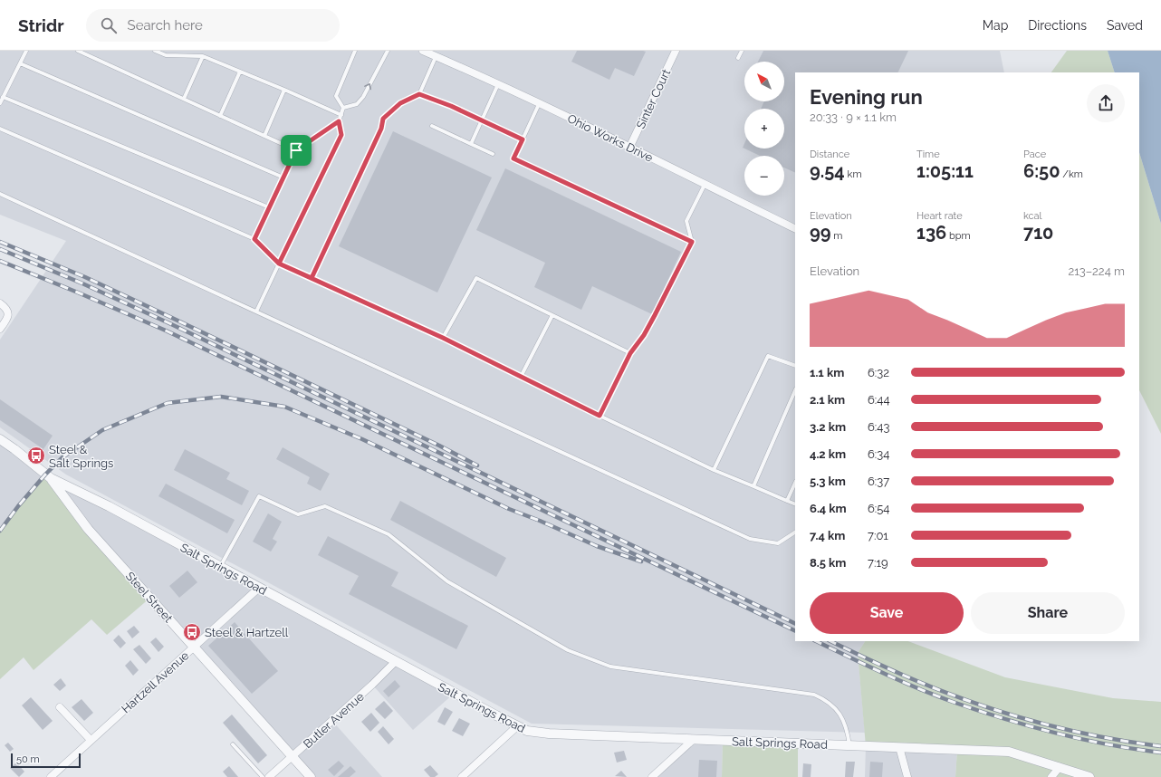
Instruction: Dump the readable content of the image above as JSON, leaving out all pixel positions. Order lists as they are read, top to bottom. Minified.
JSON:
{"streets":{"street":["Sinter Court","Ohio Works Drive","Salt Springs Road","Steel Street","Hartzell Avenue","Butler Avenue"]},"crossings":[["Sinter Court","Ohio Works Drive"],["Salt Springs Road","Steel Street"],["Salt Springs Road","Hartzell Avenue"],["Salt Springs Road","Butler Avenue"],["Steel Street","Hartzell Avenue"],["Steel Street","Butler Avenue"]],"places":{"bus stop":["Steel & Salt Springs","Steel & Hartzell"]},"scale_bar":"50 m","north":"top left","page":{"header":"Stridr","search":"Search here","nav":["Map","Directions","Saved"],"map_buttons":["+","−"],"heading":["Evening run","20:33 · 9 × 1.1 km"],"stats":[["Distance","9.54 km"],["Time","1:05:11"],["Pace","6:50 /km"],["Elevation","99 m"],["Heart rate","136 bpm"],["kcal","710"]],"chart":["Elevation","213–224 m"],"list":[{"name":"1.1 km","note":"6:32"},{"name":"2.1 km","note":"6:44"},{"name":"3.2 km","note":"6:43"},{"name":"4.2 km","note":"6:34"},{"name":"5.3 km","note":"6:37"},{"name":"6.4 km","note":"6:54"},{"name":"7.4 km","note":"7:01"},{"name":"8.5 km","note":"7:19"}],"buttons":["Save","Share"],"scale":"50 m"}}
